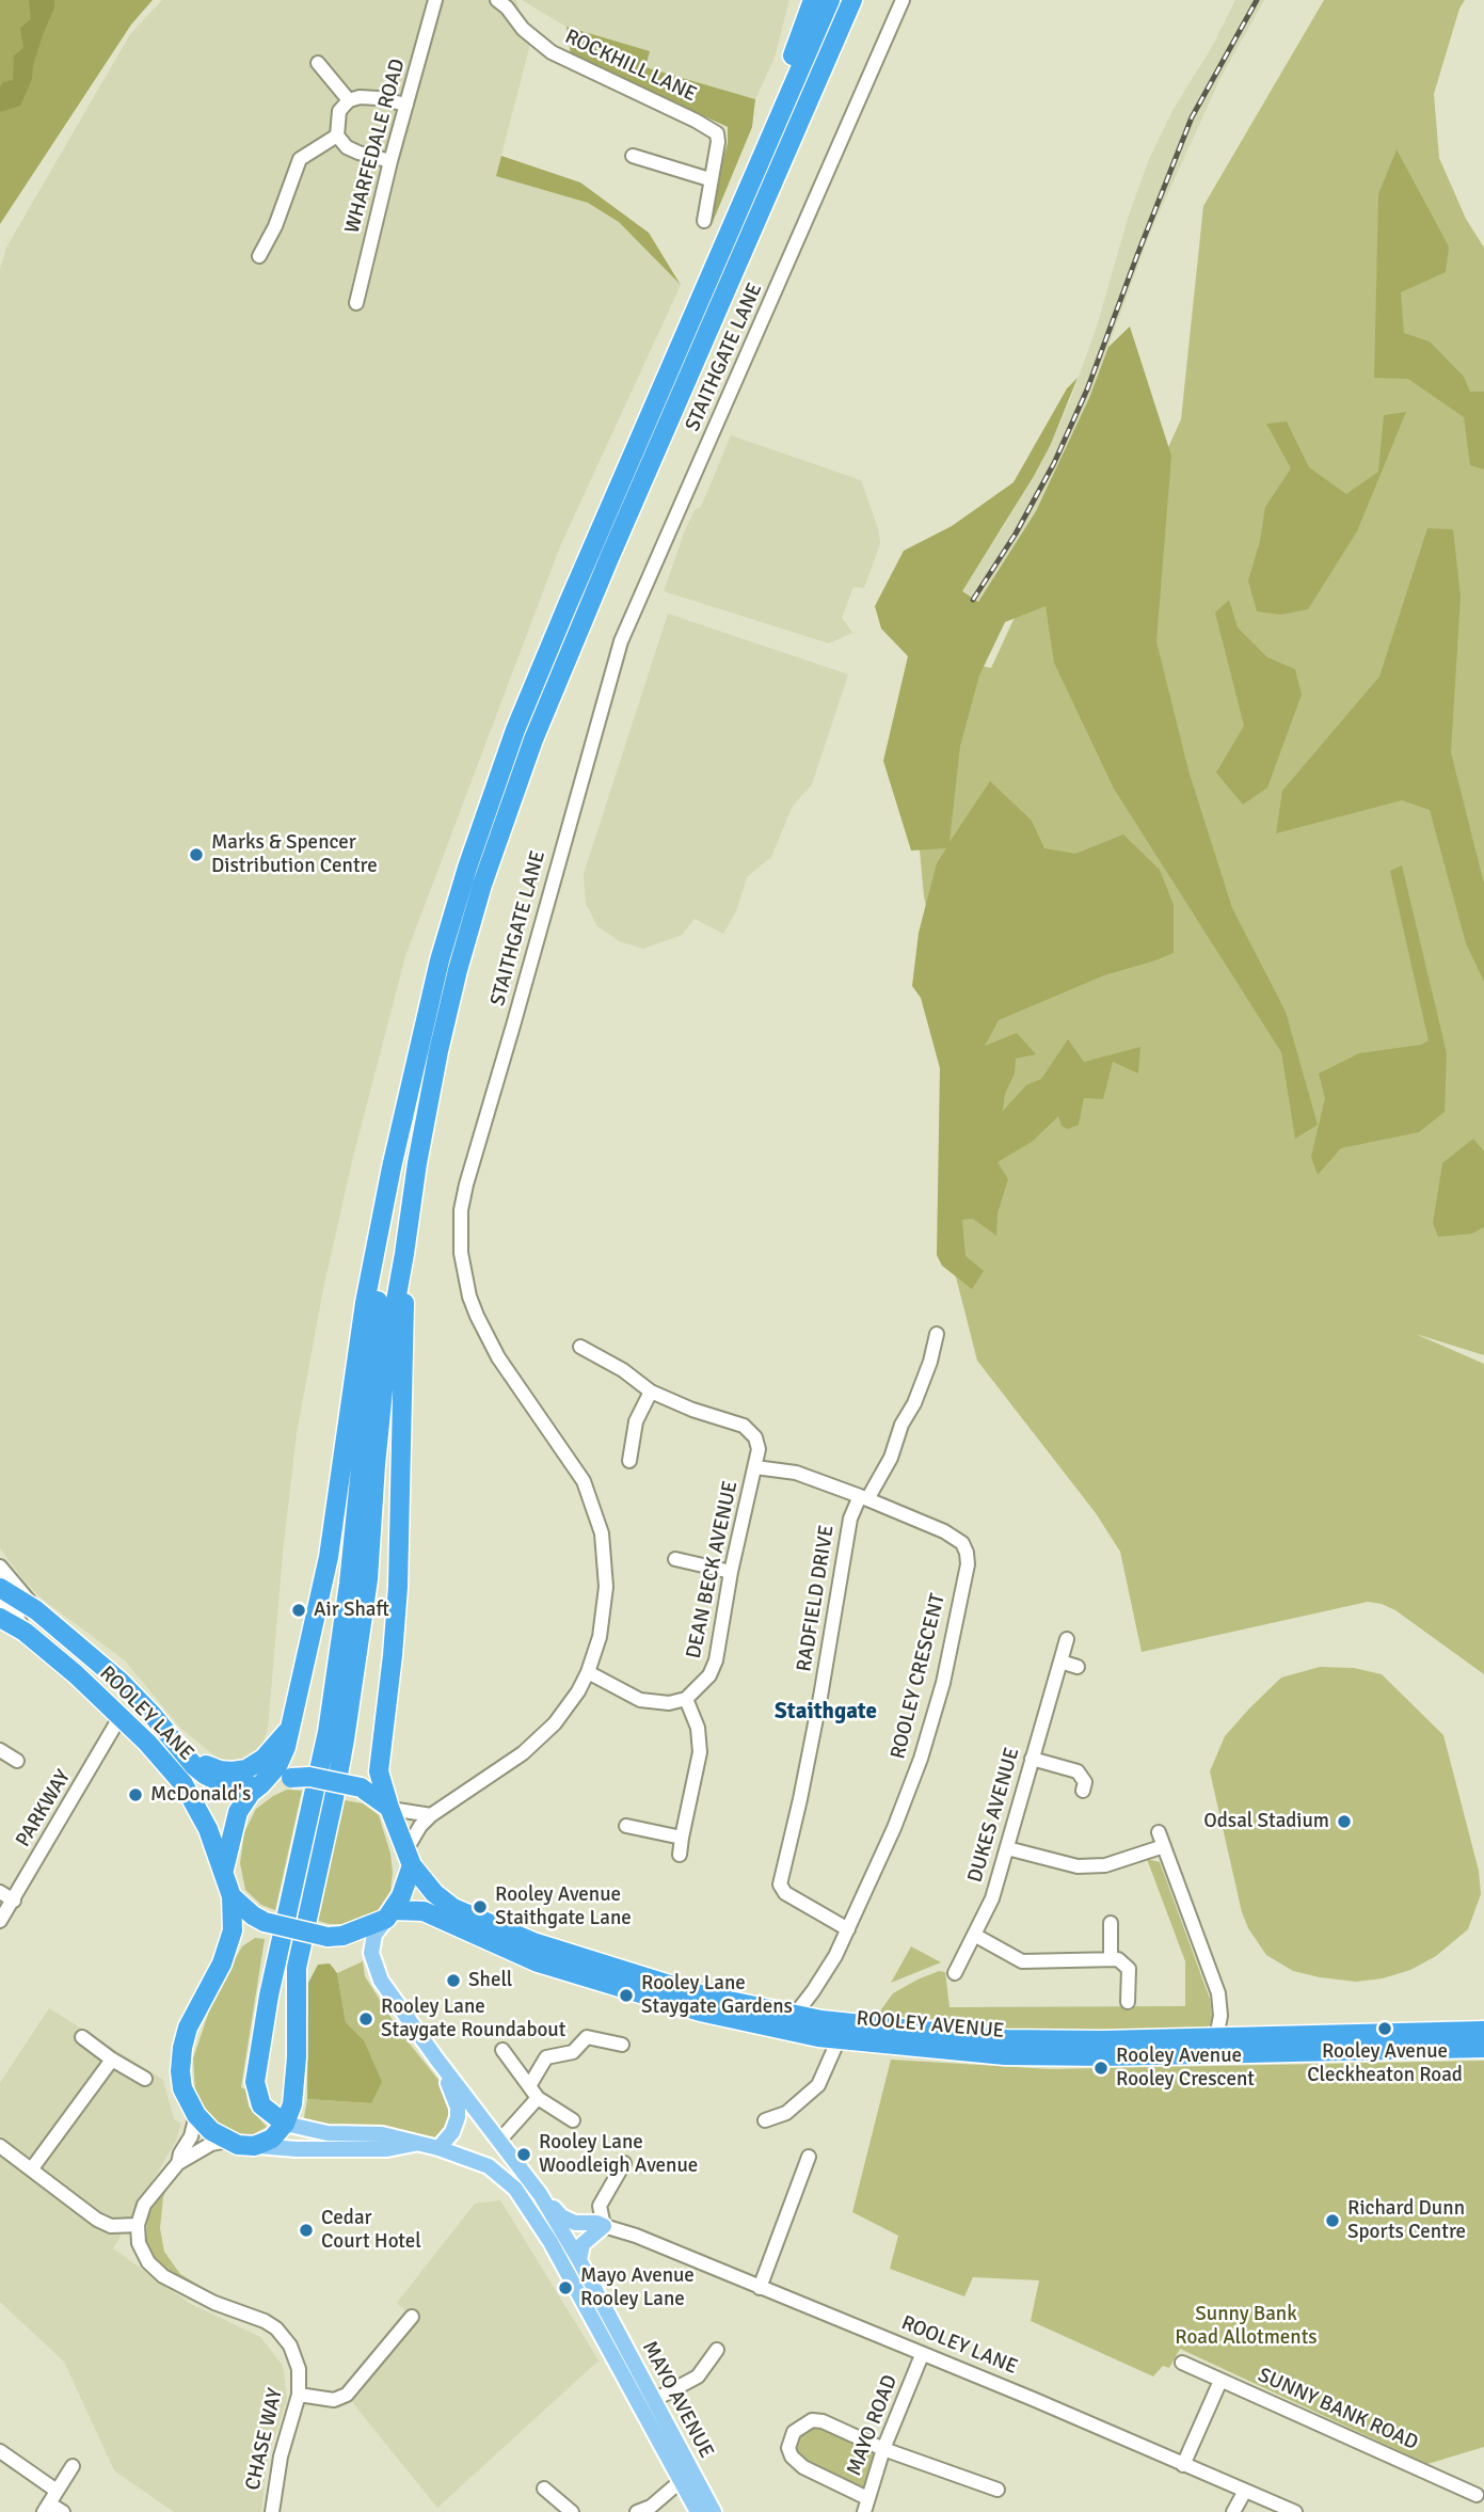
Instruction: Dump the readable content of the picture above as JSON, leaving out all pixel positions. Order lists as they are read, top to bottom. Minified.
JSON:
{"streets":{"highway":["ROOLEY LANE","ROOLEY AVENUE"],"main road":["MAYO AVENUE"],"street":["ROCKHILL LANE","WHARFEDALE ROAD","STAITHGATE LANE","DEAN BECK AVENUE","RADFIELD DRIVE","ROOLEY CRESCENT","PARKWAY","DUKES AVENUE","SUNNY BANK ROAD","MAYO ROAD","CHASE WAY"]},"crossings":[["STAITHGATE LANE","ROOLEY LANE"],["STAITHGATE LANE","ROOLEY AVENUE"],["DEAN BECK AVENUE","ROOLEY CRESCENT"],["RADFIELD DRIVE","ROOLEY CRESCENT"],["ROOLEY CRESCENT","ROOLEY AVENUE"],["ROOLEY LANE","PARKWAY"],["ROOLEY LANE","ROOLEY AVENUE"],["ROOLEY LANE","MAYO ROAD"]],"districts":["Staithgate"],"parks":["Sunny Bank Road Allotments"],"places":["Marks & Spencer Distribution Centre","Air Shaft","McDonald's","Odsal Stadium","Rooley Avenue Staithgate Lane","Shell","Rooley Lane Staygate Gardens","Rooley Lane Staygate Roundabout","Rooley Avenue Cleckheaton Road","Rooley Avenue Rooley Crescent","Rooley Lane Woodleigh Avenue","Richard Dunn Sports Centre","Cedar Court Hotel","Mayo Avenue Rooley Lane"]}
